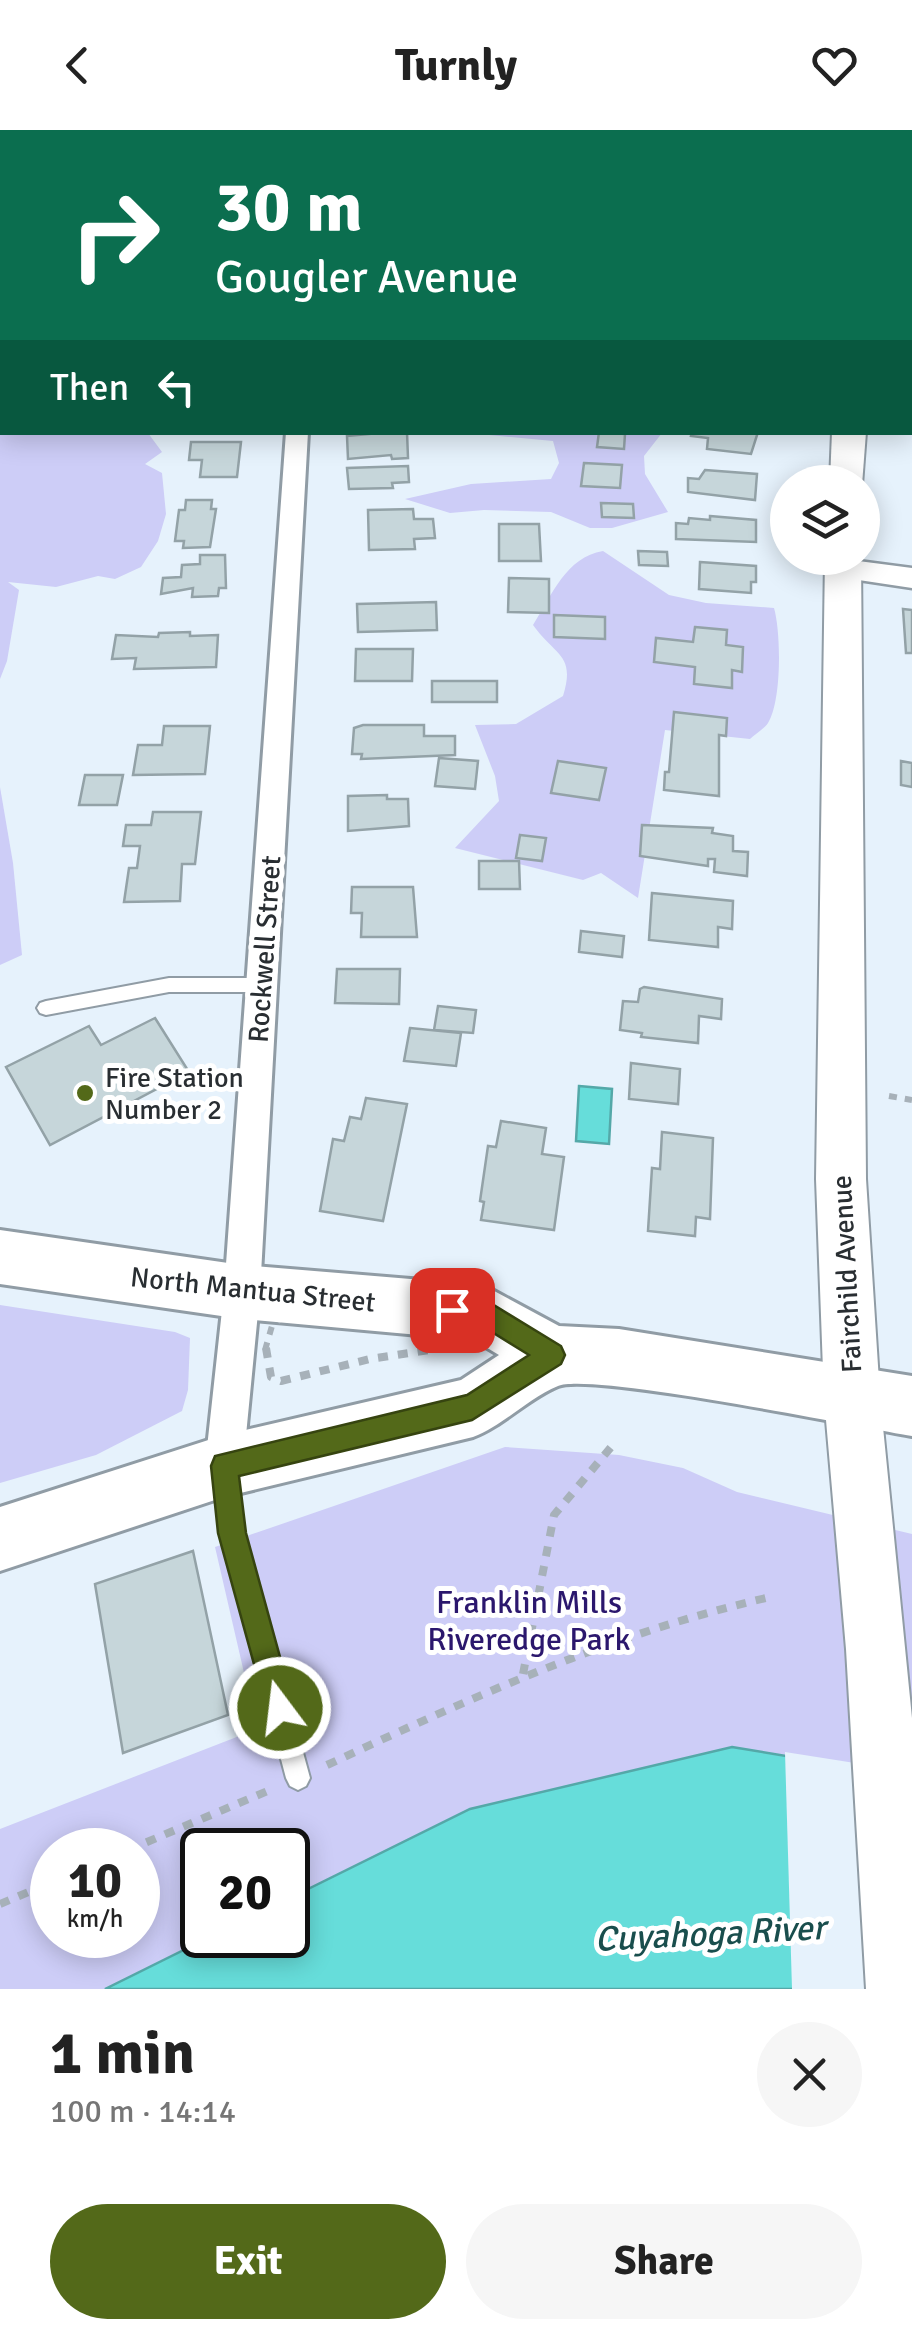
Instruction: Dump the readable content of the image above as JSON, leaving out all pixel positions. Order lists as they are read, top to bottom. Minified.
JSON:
{"streets":{"main road":["Fairchild Avenue","North Mantua Street"],"street":["Rockwell Street"]},"crossings":[["Rockwell Street","North Mantua Street"],["Fairchild Avenue","North Mantua Street"]],"water":["Cuyahoga River"],"parks":["Franklin Mills Riveredge Park"],"places":["Fire Station Number 2"],"page":{"header":"Turnly","turn":["30 m","Gougler Avenue"],"then":"Then","speed":"10 km/h","limit":"20","heading":["1 min","100 m · 14:14"],"buttons":["Exit","Share"]}}
